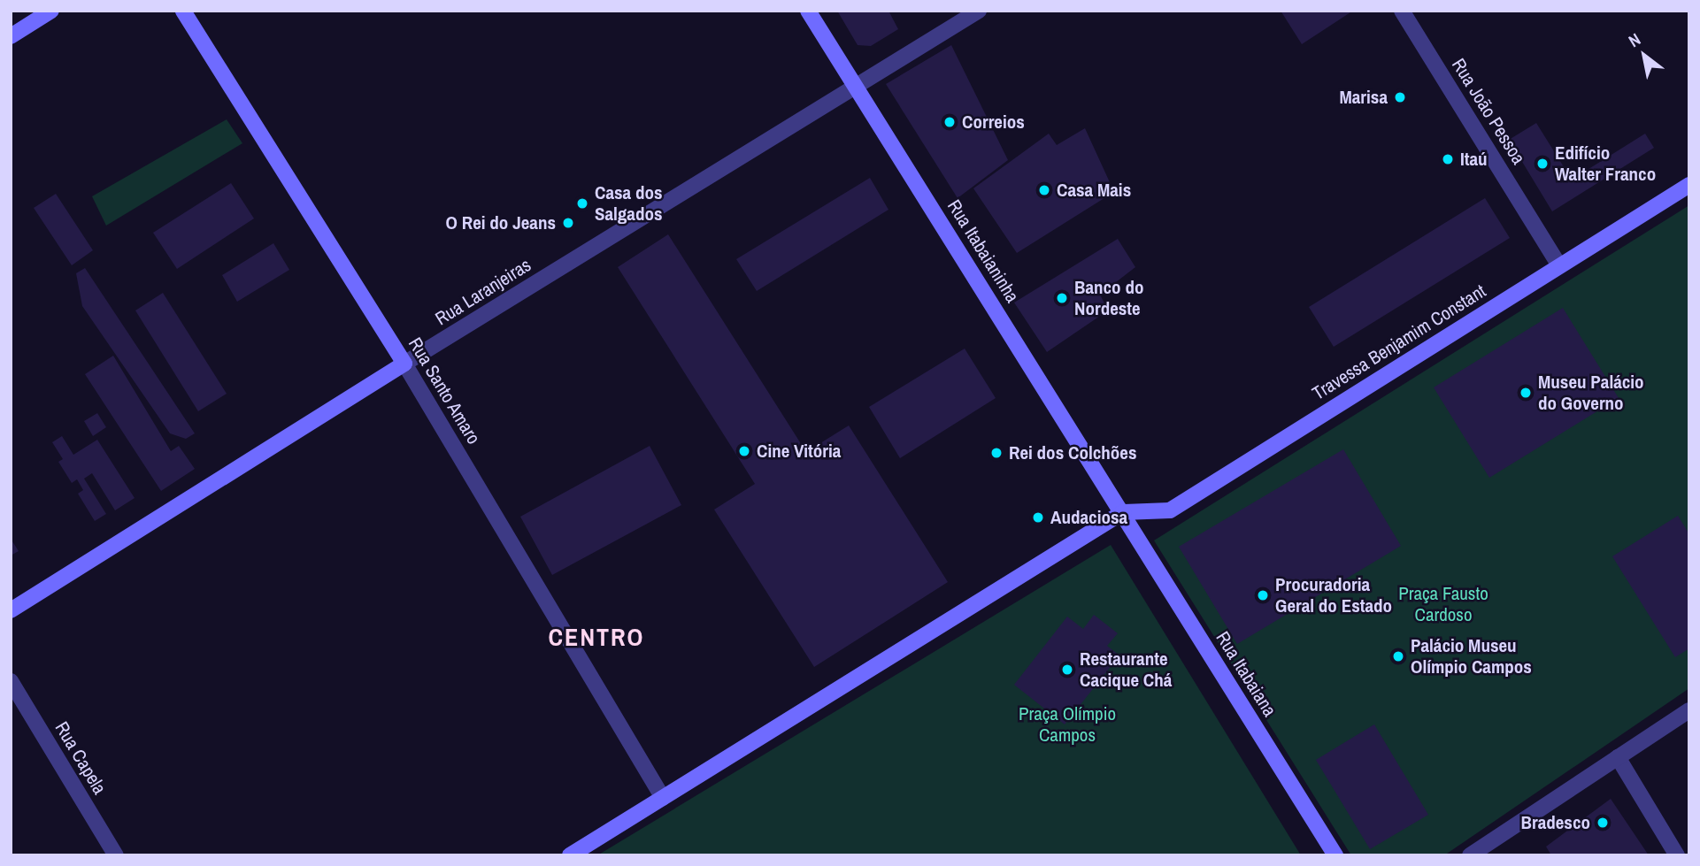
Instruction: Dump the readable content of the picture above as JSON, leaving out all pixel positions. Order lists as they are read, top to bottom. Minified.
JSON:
{"streets":{"street":["Rua João Pessoa","Rua Itabaianinha","Rua Laranjeiras","Travessa Benjamim Constant","Rua Santo Amaro","Rua Itabaiana","Rua Capela"]},"crossings":[["Rua João Pessoa","Travessa Benjamim Constant"],["Rua Itabaianinha","Rua Laranjeiras"],["Rua Itabaianinha","Travessa Benjamim Constant"],["Rua Itabaianinha","Rua Itabaiana"],["Rua Laranjeiras","Rua Santo Amaro"],["Travessa Benjamim Constant","Rua Itabaiana"]],"districts":["CENTRO"],"parks":["Praça Fausto Cardoso","Praça Olímpio Campos"],"places":["Marisa","Correios","Itaú","Edifício Walter Franco","Casa Mais","Casa dos Salgados","O Rei do Jeans","Banco do Nordeste","Museu Palácio do Governo","Cine Vitória","Rei dos Colchões","Audaciosa","Procuradoria Geral do Estado","Palácio Museu Olímpio Campos","Restaurante Cacique Chá","Bradesco"],"north":"top left"}
